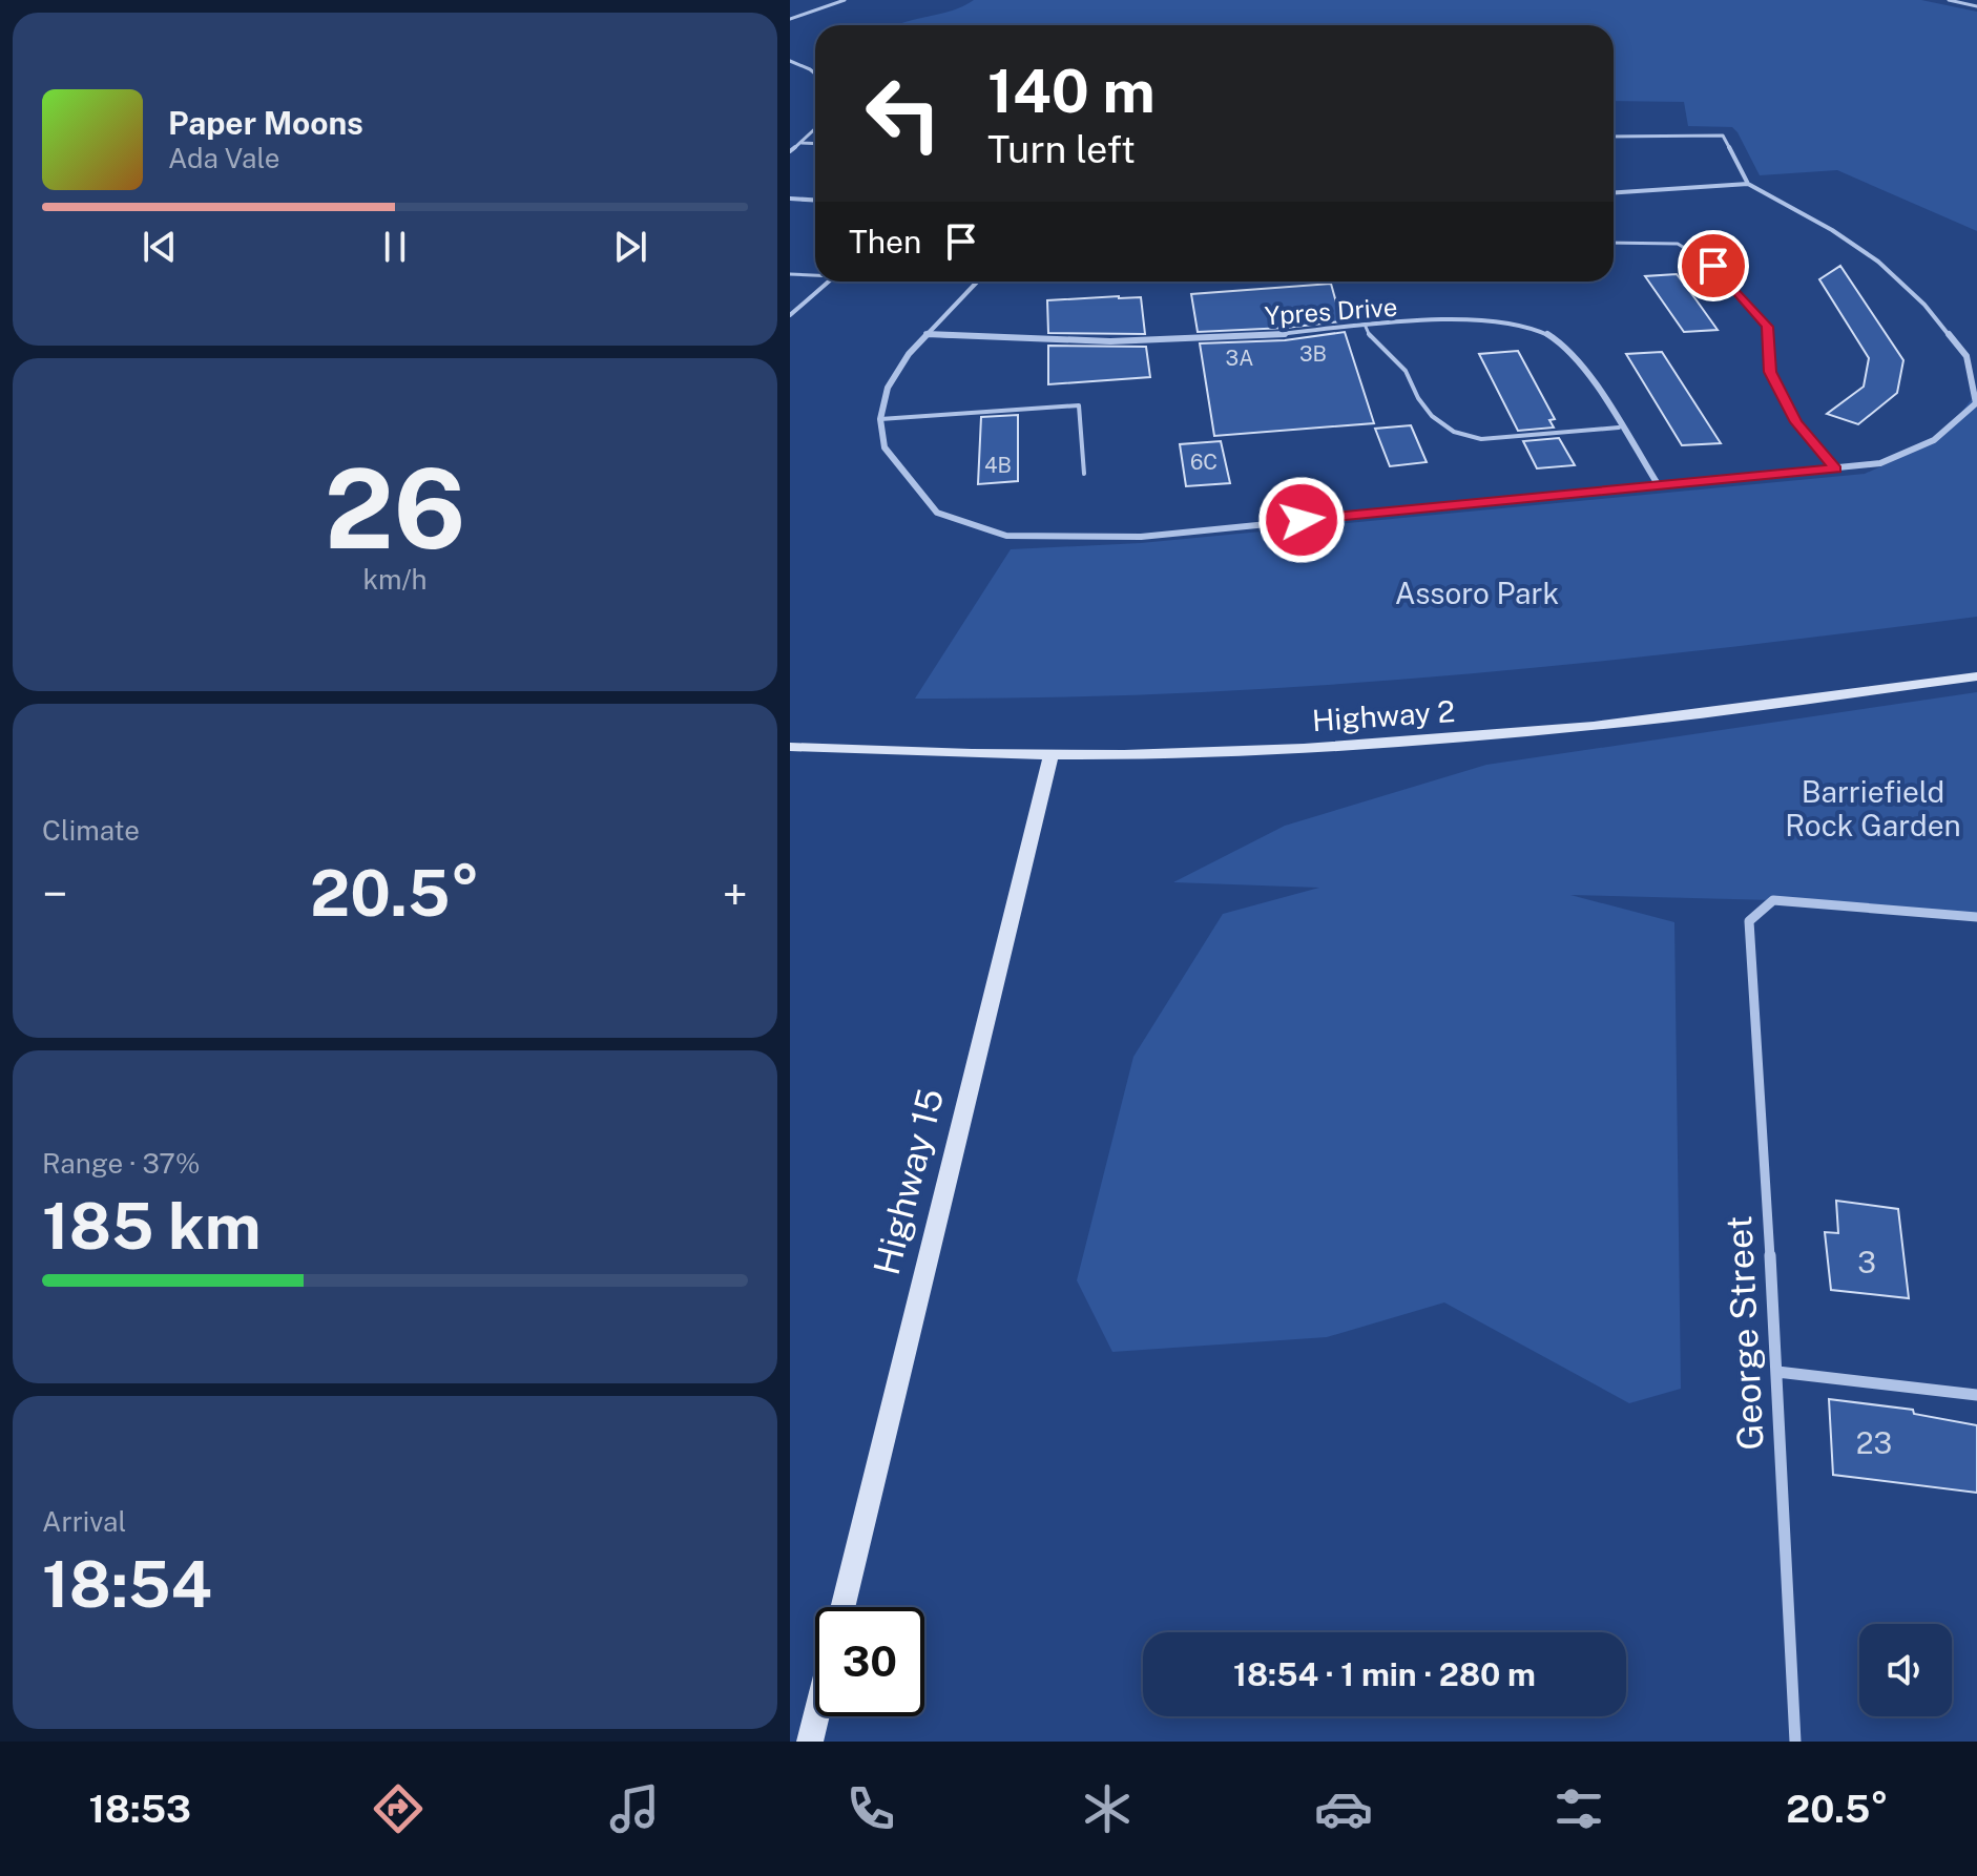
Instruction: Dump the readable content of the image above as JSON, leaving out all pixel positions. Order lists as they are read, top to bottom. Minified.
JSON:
{"streets":{"main road":["Highway 2","Highway 15"],"street":["Ypres Drive","George Street"]},"crossings":[["Highway 2","Highway 15"]],"parks":["Assoro Park","Barriefield Rock Garden"],"house_numbers":["3B","3A","6C","4B","3","23"],"page":{"turn":["140 m","Turn left"],"song":["Paper Moons","Ada Vale"],"then":"Then","tile":[["26","km/h"],"Climate",["Range · 37%","185 km"],["Arrival","18:54"]],"heat":["−","20.5°","+"],"limit":"30","trip":"18:54 · 1 min · 280 m","tabs":["18:53","20.5°"]}}
